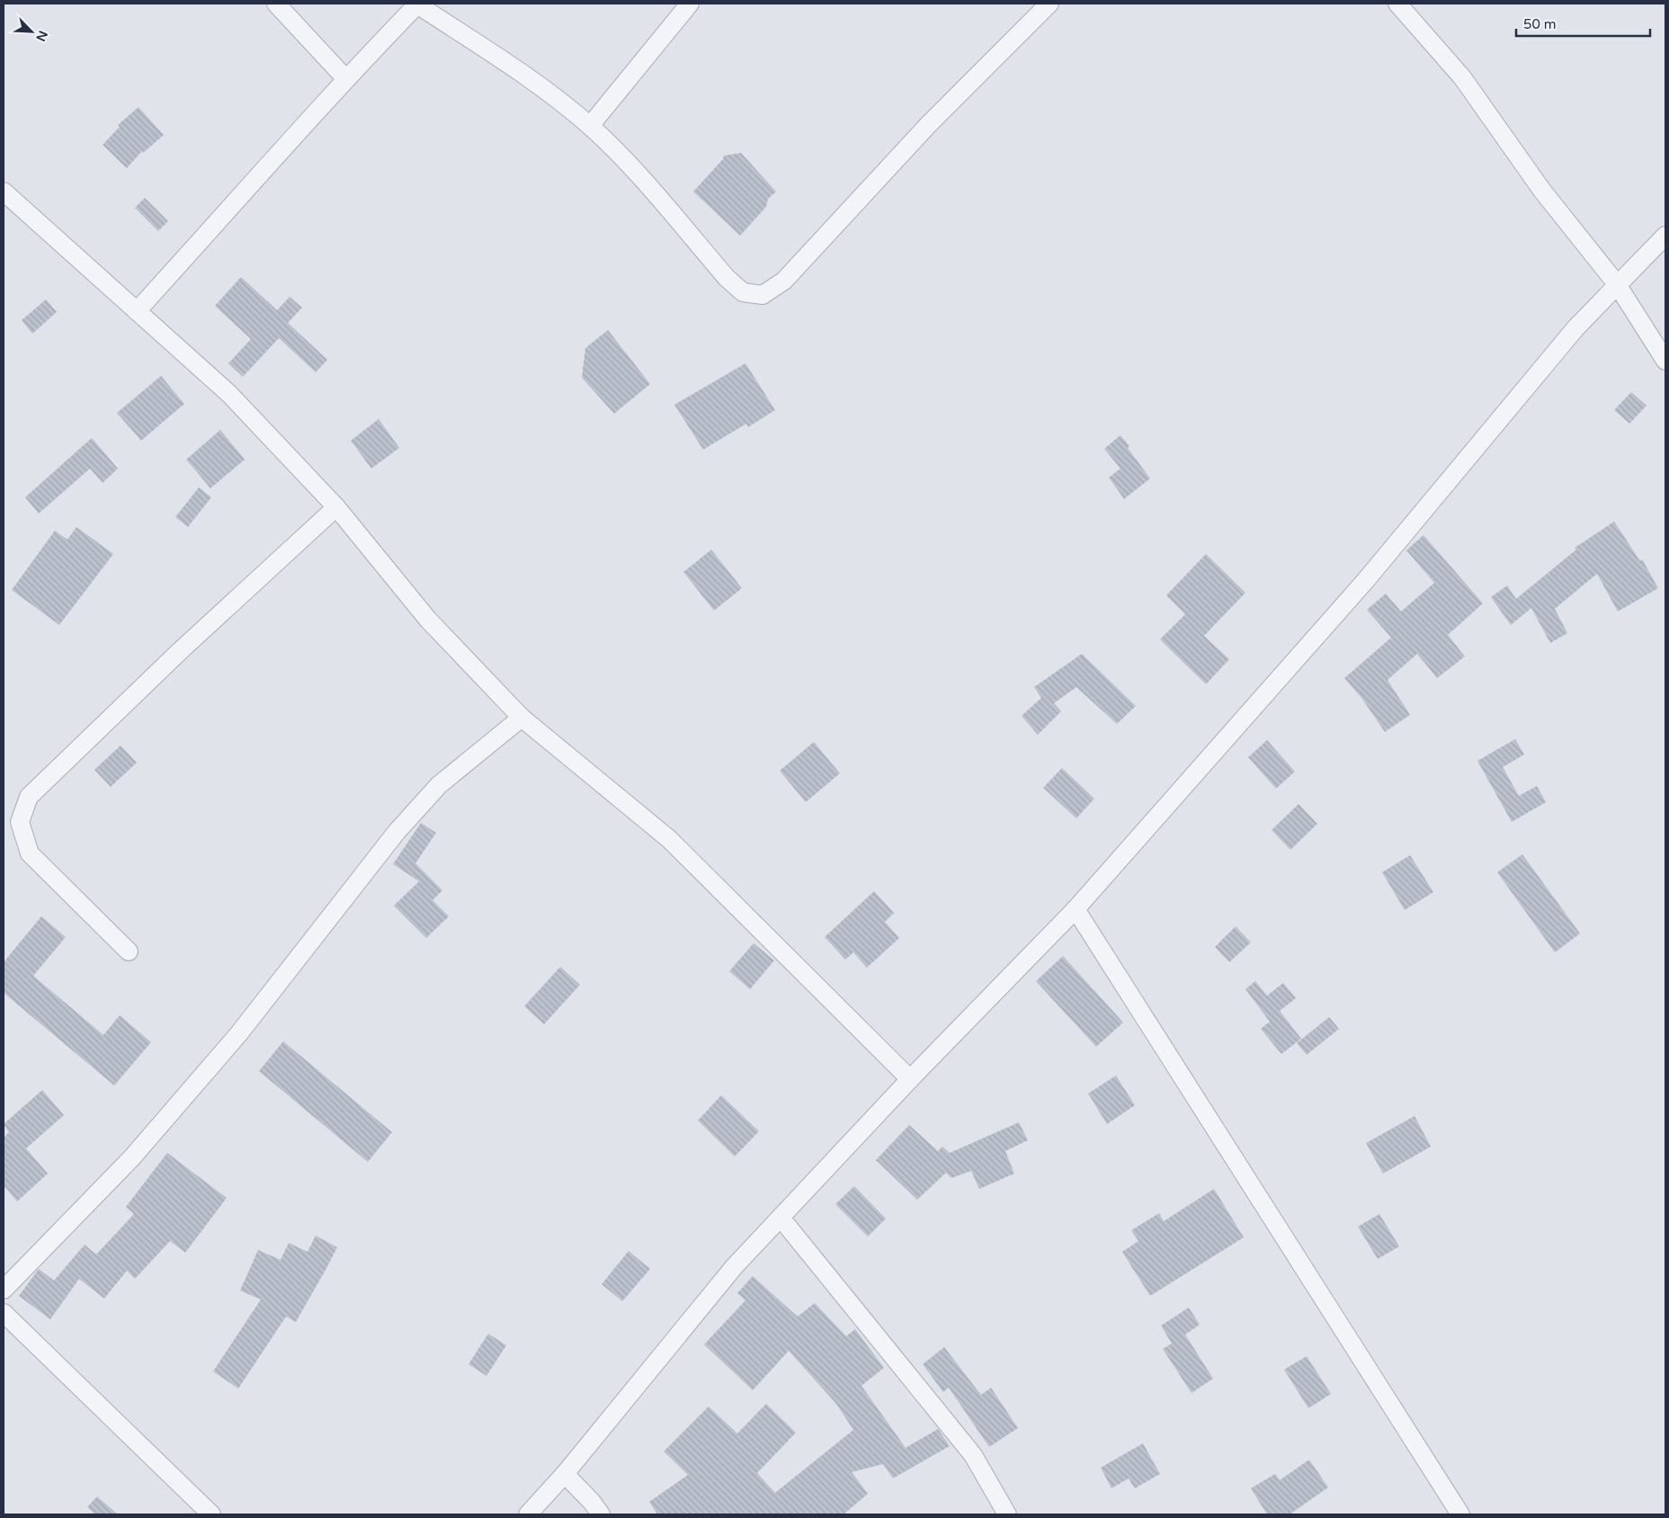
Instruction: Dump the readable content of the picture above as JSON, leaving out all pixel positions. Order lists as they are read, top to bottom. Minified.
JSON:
{"scale_bar":"50 m","north":"bottom right"}
